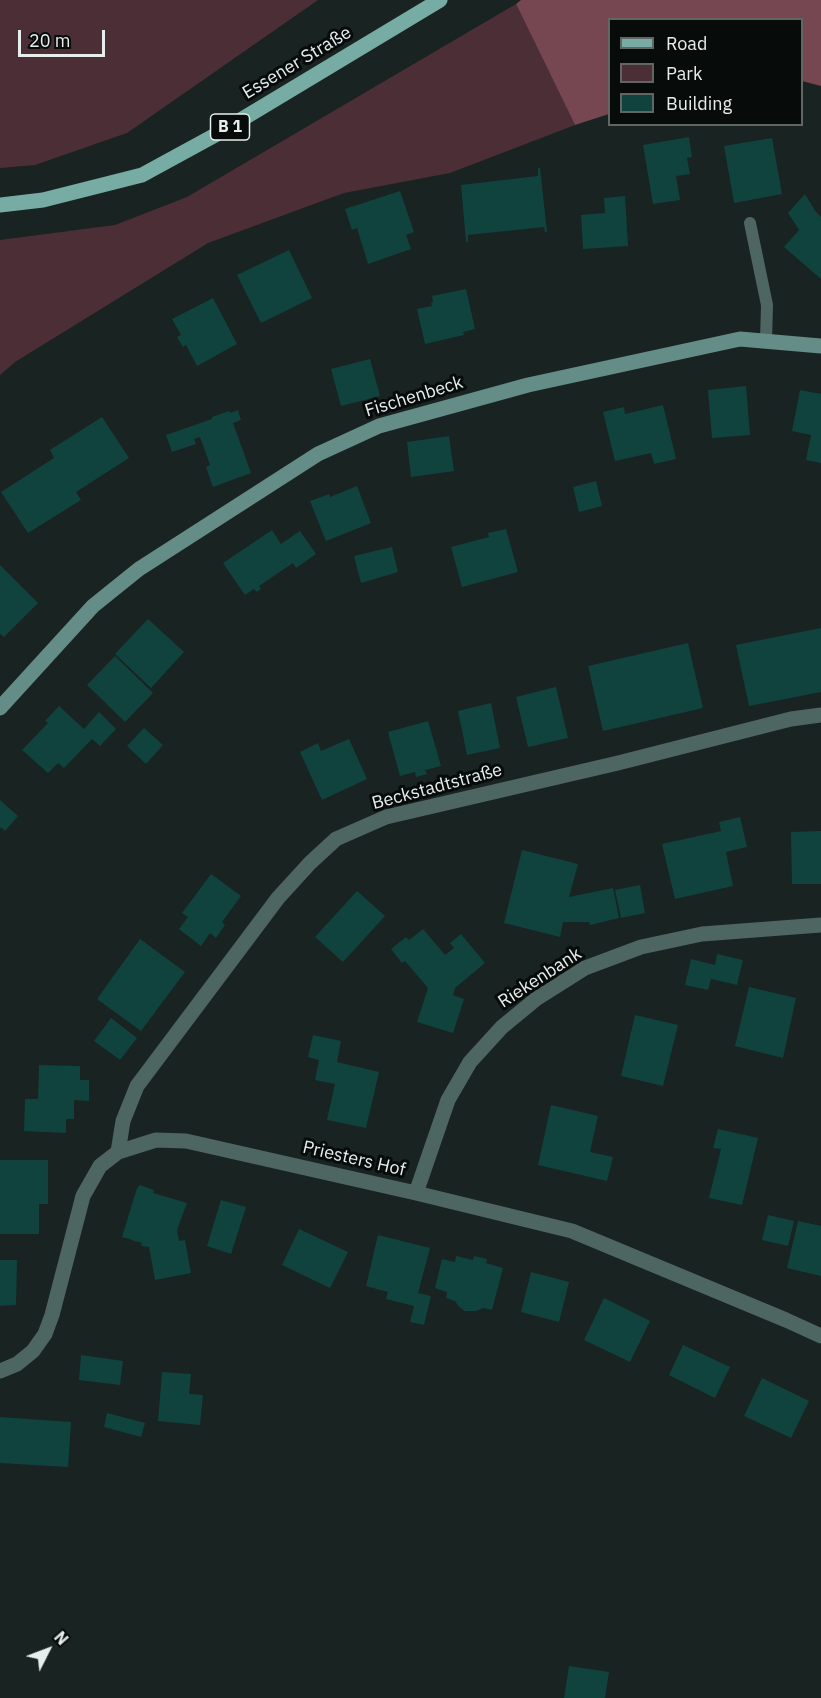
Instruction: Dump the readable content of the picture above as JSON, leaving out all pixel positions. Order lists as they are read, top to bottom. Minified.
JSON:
{"streets":{"main road":["Essener Straße","B 1"],"street":["Fischenbeck","Beckstadtstraße","Riekenbank","Priesters Hof"]},"crossings":[["Beckstadtstraße","Priesters Hof"],["Riekenbank","Priesters Hof"]],"legend":["Road","Park","Building"],"scale_bar":"20 m","north":"top right"}
